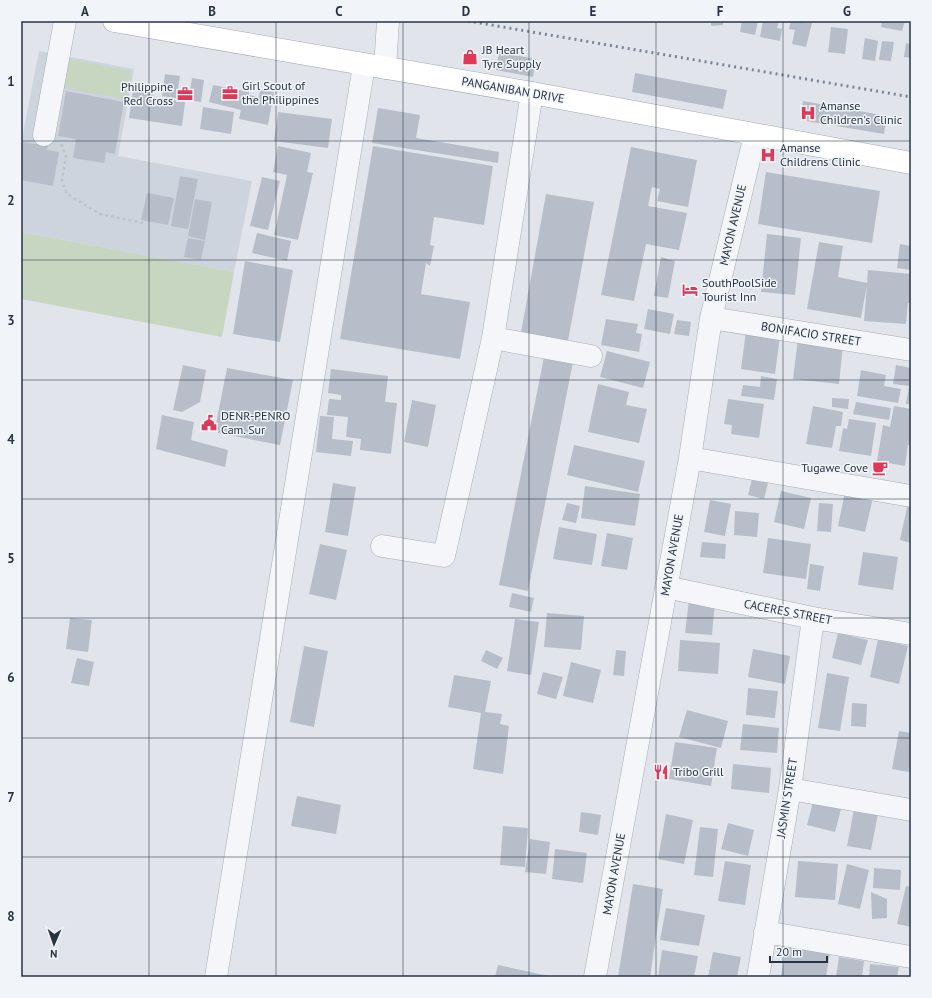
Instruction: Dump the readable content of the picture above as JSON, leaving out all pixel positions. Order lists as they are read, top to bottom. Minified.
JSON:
{"streets":{"main road":["PANGANIBAN DRIVE"],"street":["MAYON AVENUE","BONIFACIO STREET","CACERES STREET","JASMIN STREET"]},"crossings":[["PANGANIBAN DRIVE","MAYON AVENUE"],["MAYON AVENUE","BONIFACIO STREET"],["MAYON AVENUE","CACERES STREET"],["CACERES STREET","JASMIN STREET"]],"places":{"shop":["JB Heart Tyre Supply"],"office":["Girl Scout of the Philippines","Philippine Red Cross"],"hospital":["Amanse Children's Clinic","Amanse Childrens Clinic"],"hotel":["SouthPoolSide Tourist Inn"],"public building":["DENR-PENRO Cam. Sur"],"cafe":["Tugawe Cove"],"restaurant":["Tribo Grill"]},"scale_bar":"20 m","north":"bottom","grid":{"columns":["A","B","C","D","E","F","G"],"rows":["1","2","3","4","5","6","7","8"]}}
